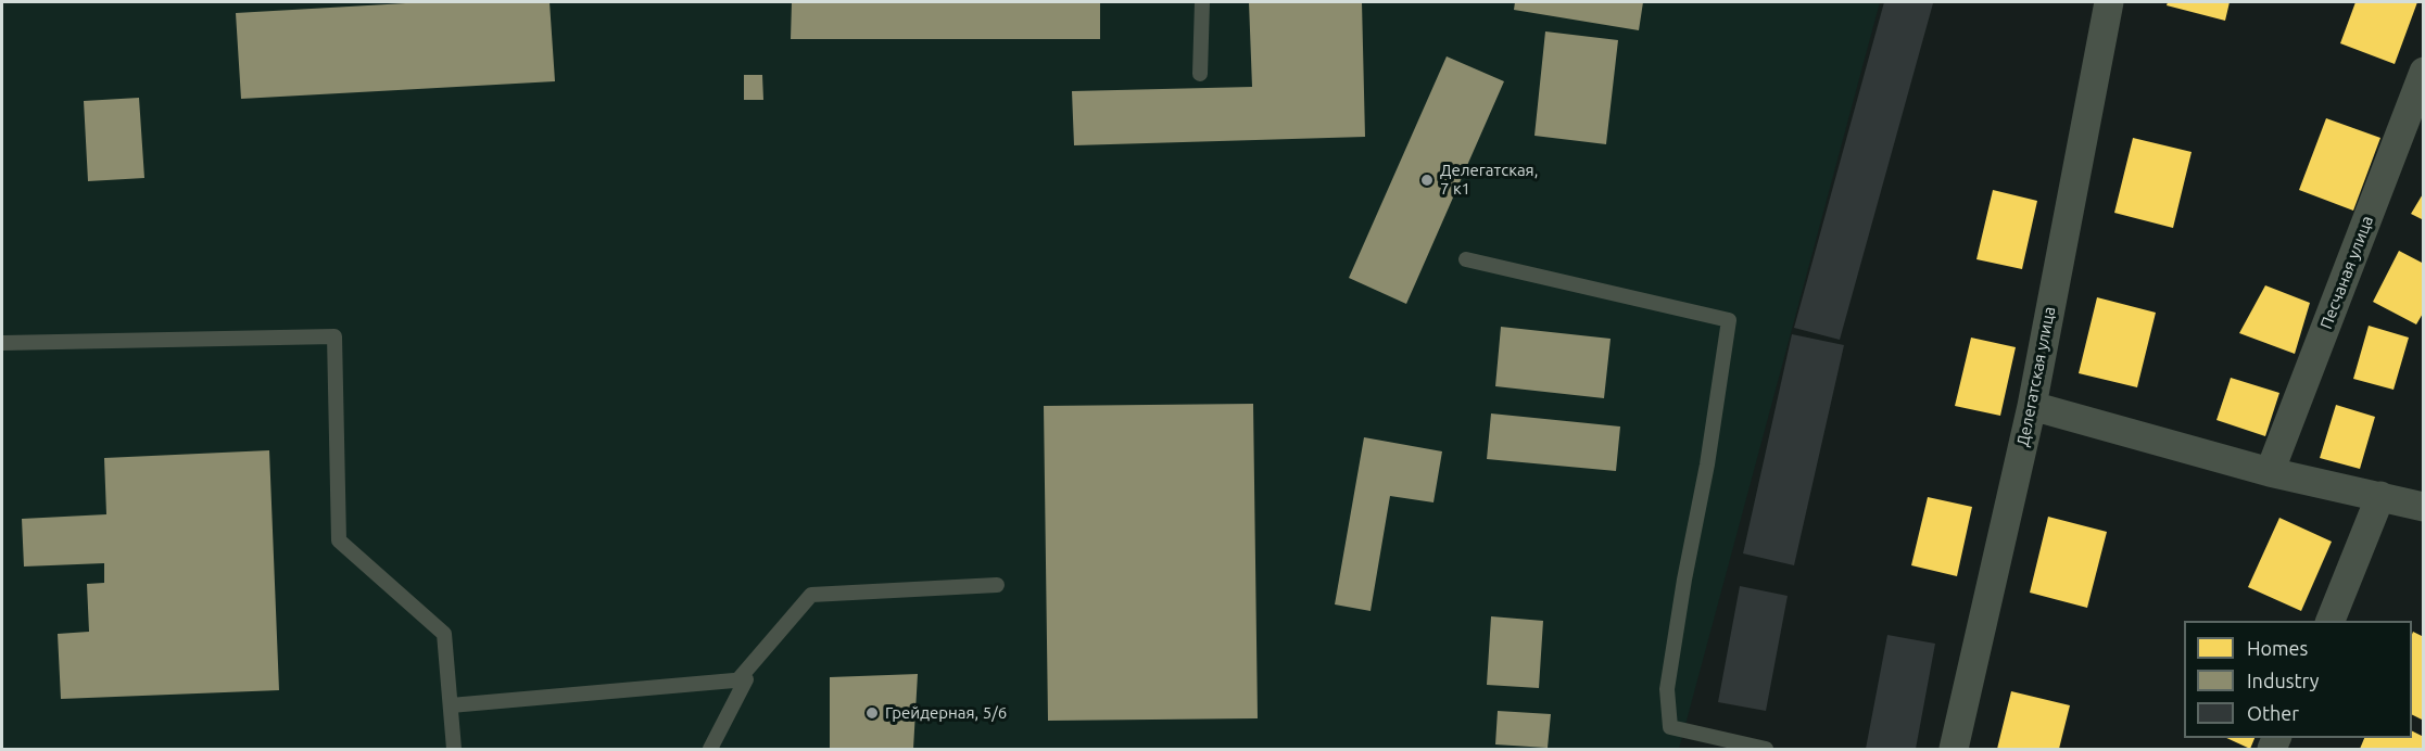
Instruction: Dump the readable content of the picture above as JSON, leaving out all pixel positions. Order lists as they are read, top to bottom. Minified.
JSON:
{"streets":{"street":["Песчаная улица","Делегатская улица"]},"places":["Делегатская, 7 к1","Грейдерная, 5/6"],"legend":["Homes","Industry","Other"]}
